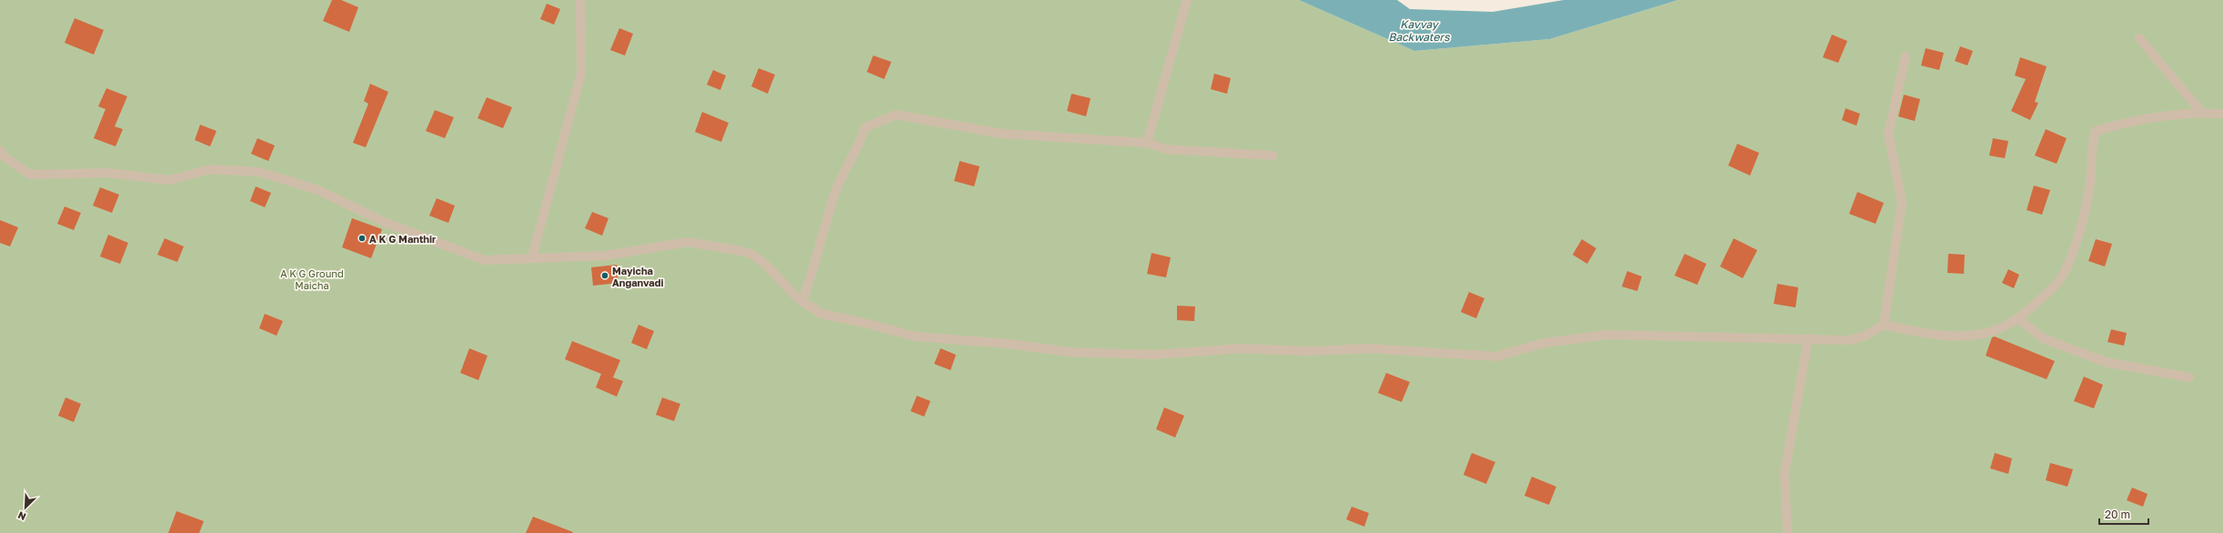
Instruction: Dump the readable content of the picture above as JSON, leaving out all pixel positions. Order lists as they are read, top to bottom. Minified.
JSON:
{"water":["Kavvay Backwaters"],"parks":["A K G Ground Maicha"],"places":["A K G Manthir","Mayicha Anganvadi"],"scale_bar":"20 m","north":"bottom left"}
